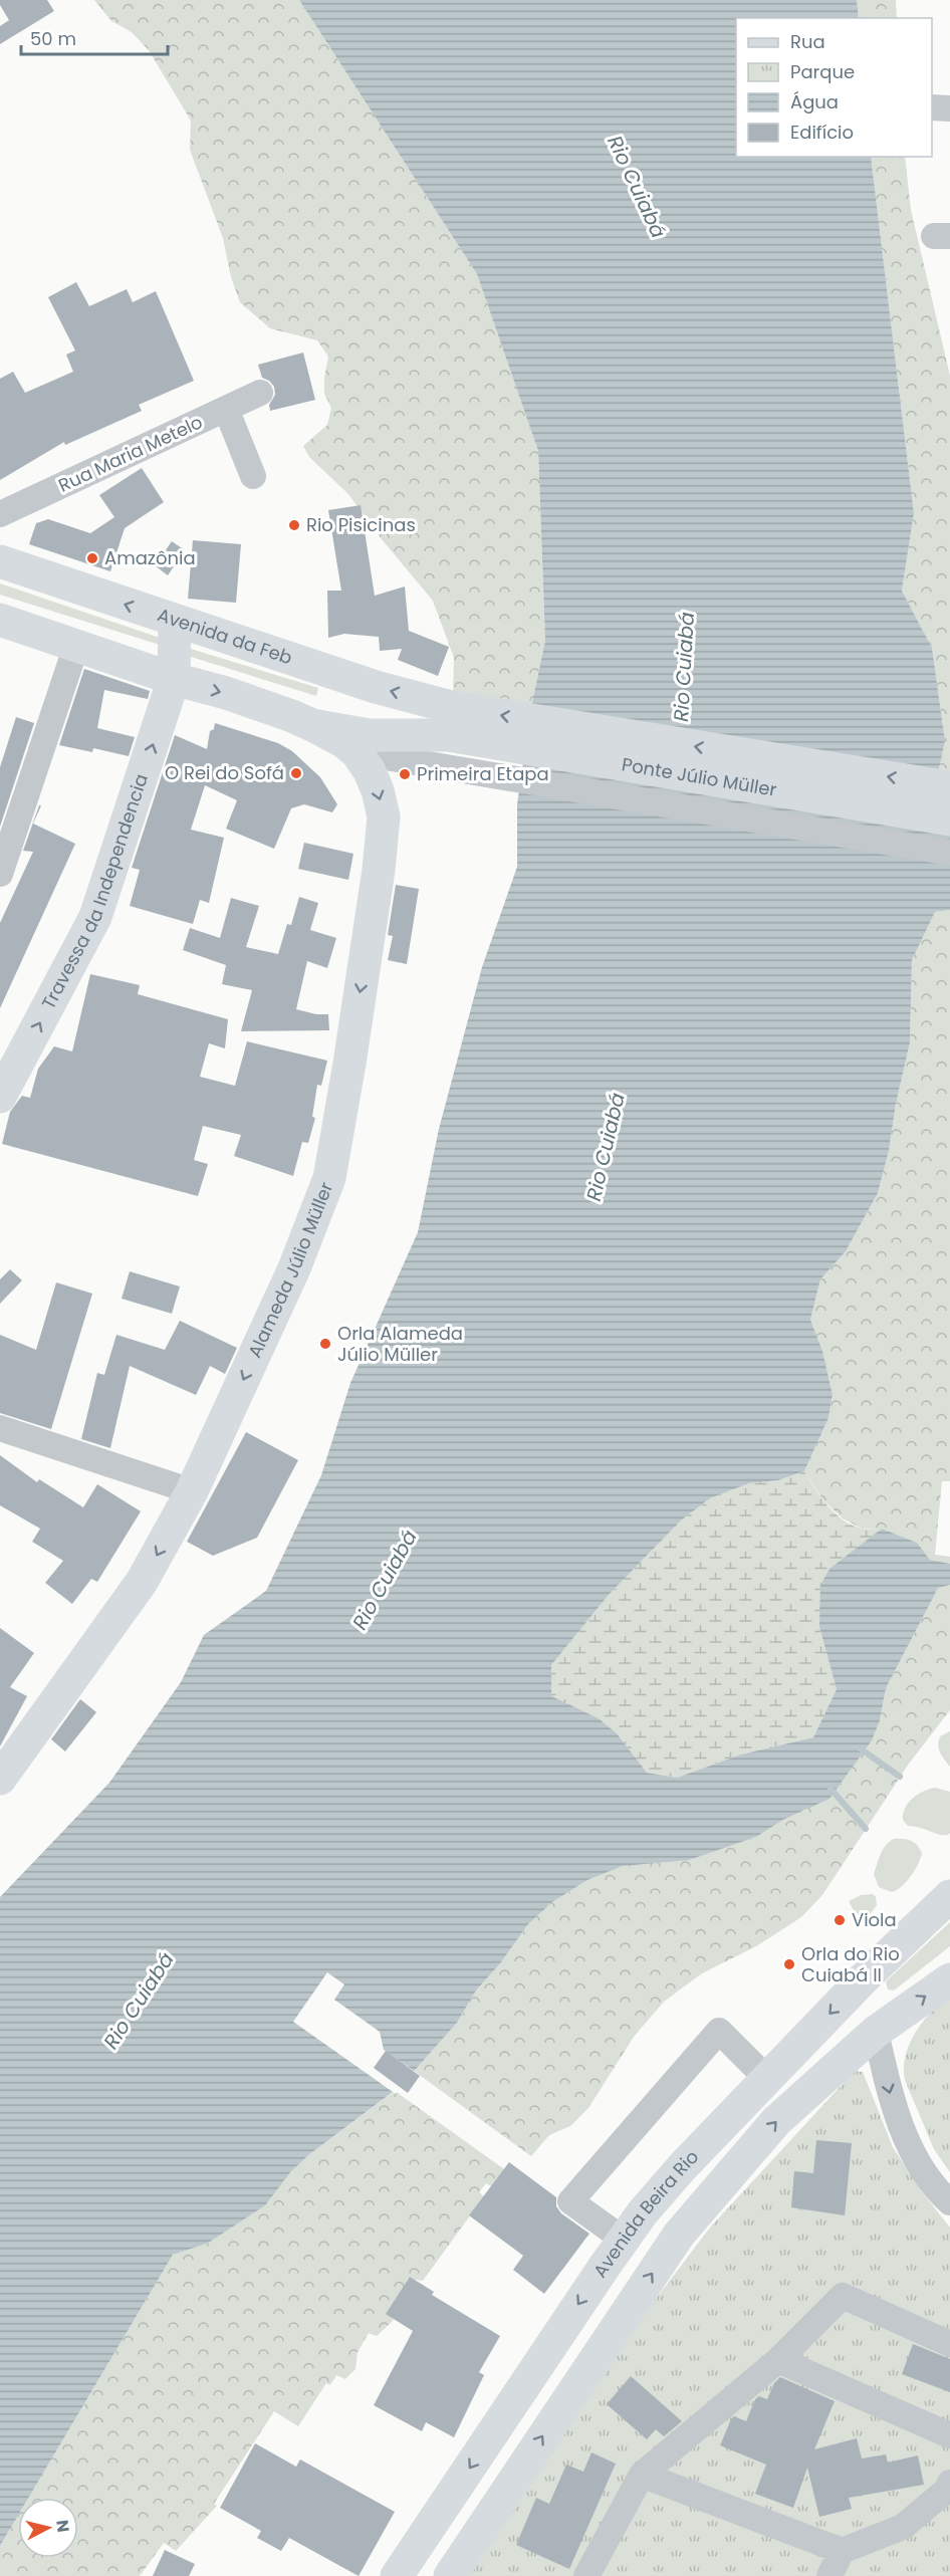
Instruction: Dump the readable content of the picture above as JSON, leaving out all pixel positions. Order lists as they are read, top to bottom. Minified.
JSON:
{"streets":{"main road":["Avenida da Feb","Ponte Júlio Müller","Travessa da Independencia","Alameda Júlio Müller","Avenida Beira Rio"],"street":["Rua Maria Metelo"]},"crossings":[["Avenida da Feb","Ponte Júlio Müller"],["Avenida da Feb","Travessa da Independencia"]],"one_way":["Travessa da Independencia","Alameda Júlio Müller"],"water":["Rio Cuiabá"],"places":["Rio Pisicinas","Amazônia","O Rei do Sofá","Primeira Etapa","Orla Alameda Júlio Müller","Viola","Orla do Rio Cuiabá II"],"legend":["Rua","Parque","Água","Edifício"],"scale_bar":"50 m","north":"right"}
